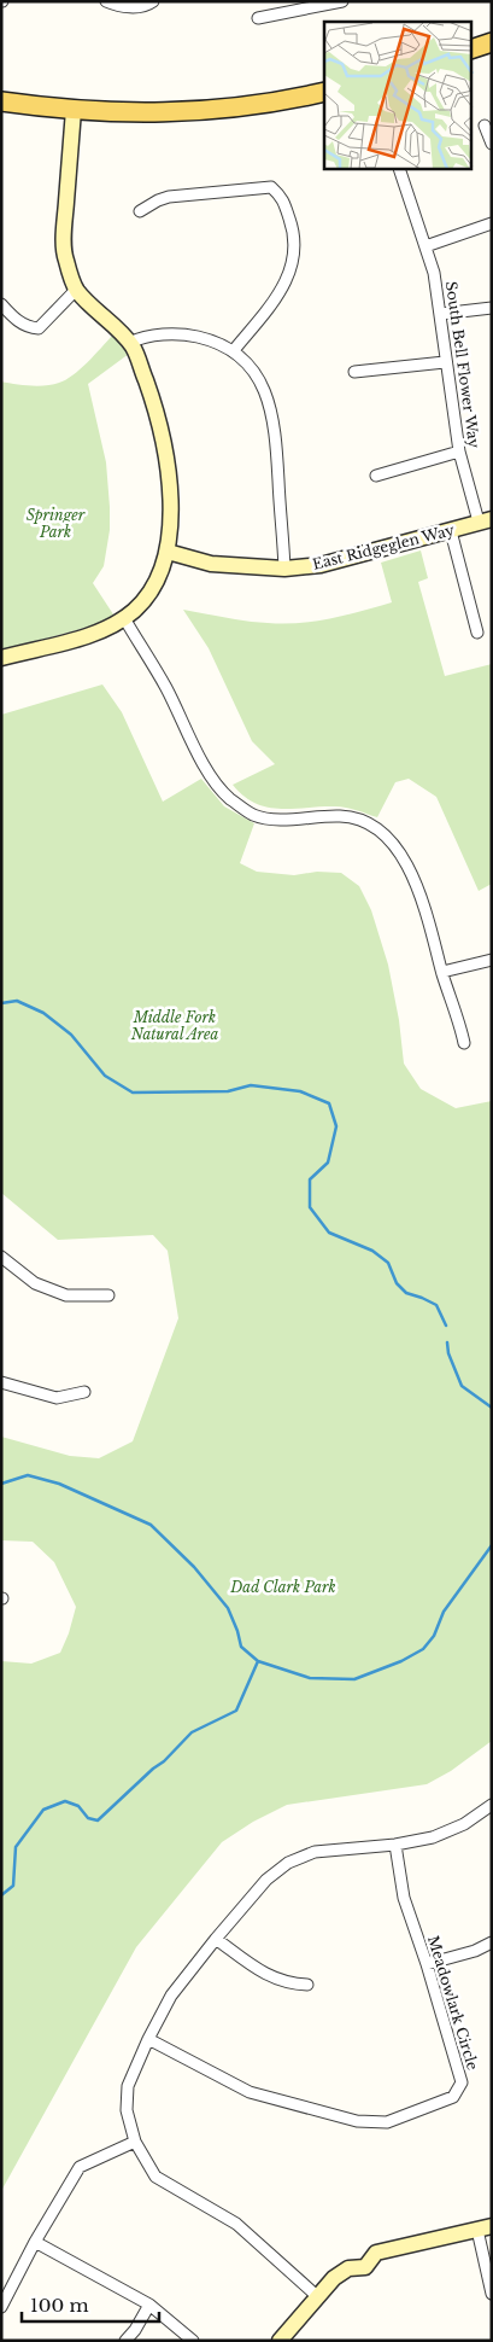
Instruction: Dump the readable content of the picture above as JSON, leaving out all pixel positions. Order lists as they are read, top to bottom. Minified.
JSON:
{"streets":{"street":["South Bell Flower Way","East Ridgeglen Way","Meadowlark Circle"]},"crossings":[["South Bell Flower Way","East Ridgeglen Way"]],"parks":["Springer Park","Middle Fork Natural Area","Dad Clark Park"],"scale_bar":"100 m"}
